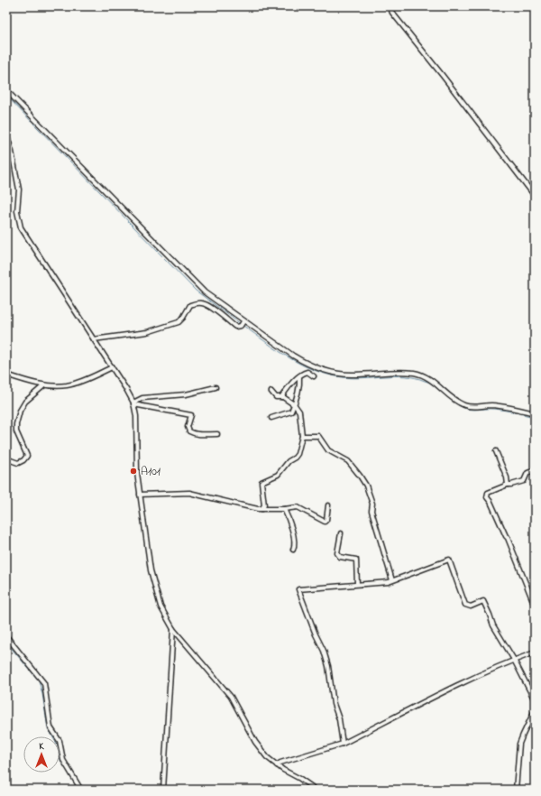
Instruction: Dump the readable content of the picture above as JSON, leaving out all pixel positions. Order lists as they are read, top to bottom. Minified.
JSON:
{"places":["A101"],"north":"top"}
